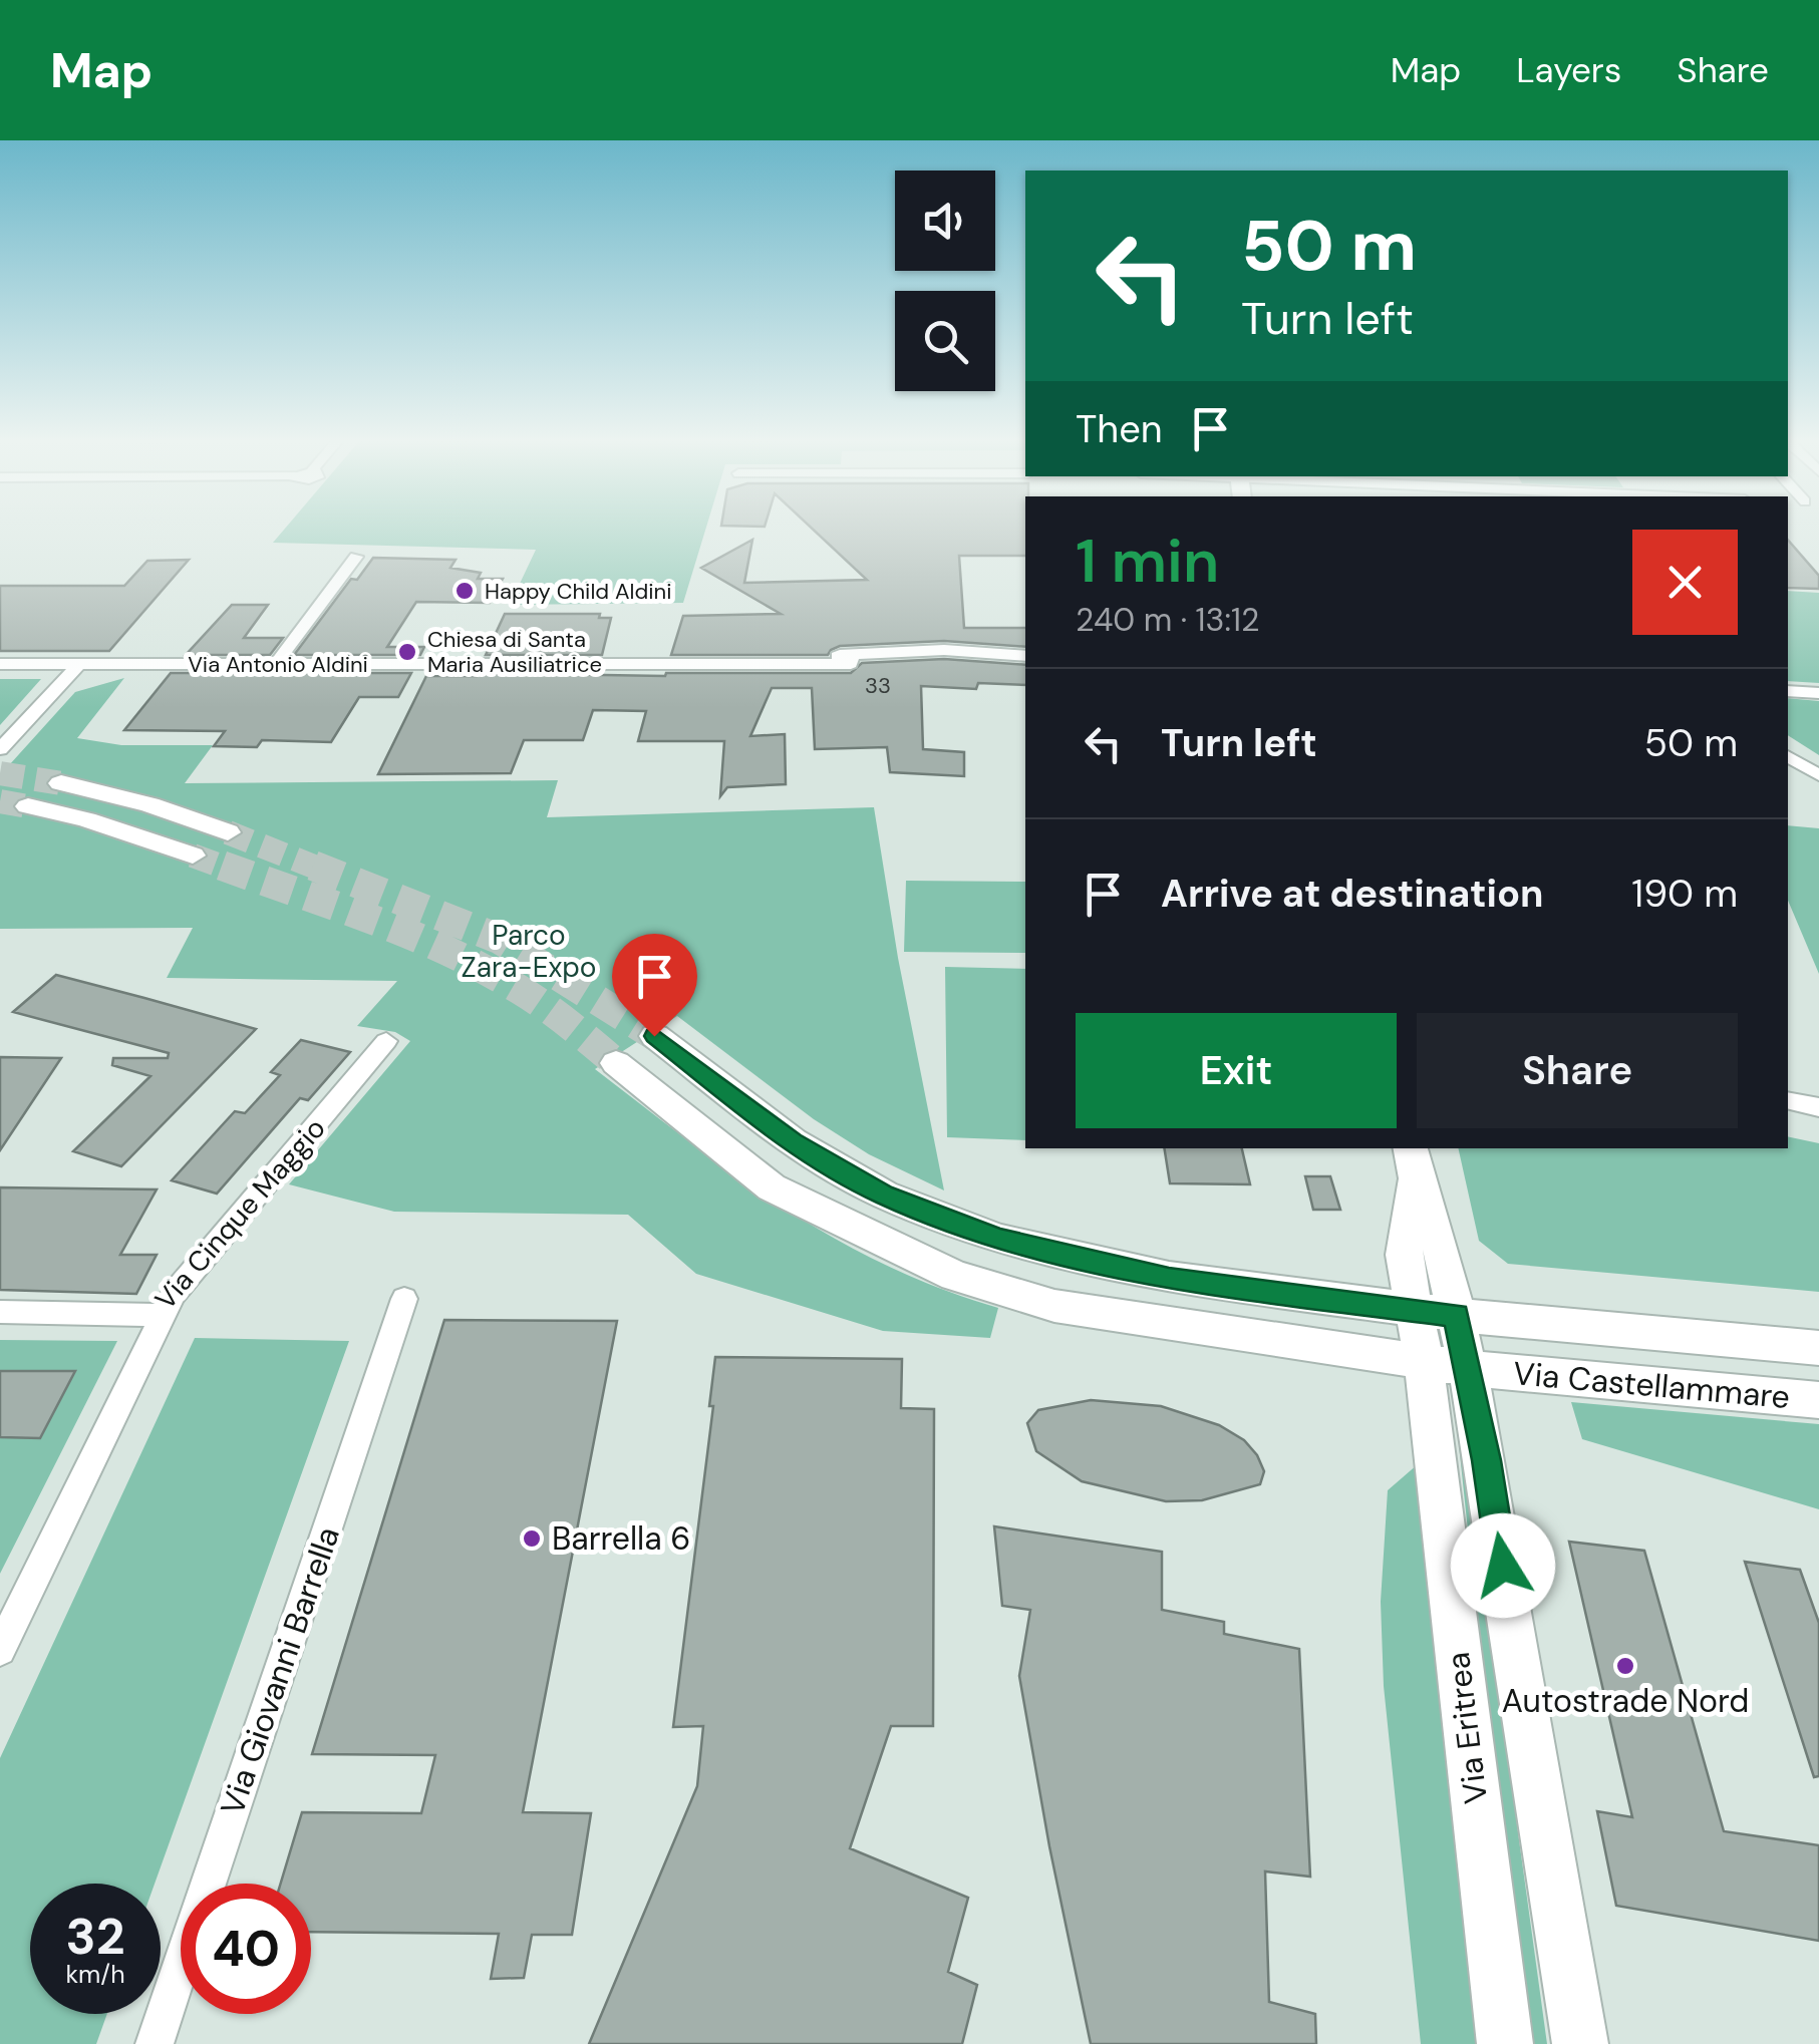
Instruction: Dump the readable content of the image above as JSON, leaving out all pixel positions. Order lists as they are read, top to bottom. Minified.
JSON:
{"streets":{"street":["Via Antonio Aldini","Via Cinque Maggio","Via Castellammare","Via Giovanni Barrella","Via Eritrea"]},"crossings":[["Via Castellammare","Via Eritrea"]],"parks":["Parco Zara-Expo"],"places":["Happy Child Aldini","Chiesa di Santa Maria Ausiliatrice","Barrella 6","Autostrade Nord"],"house_numbers":["33"],"page":{"header":"Map","nav":["Map","Layers","Share"],"turn":["50 m","Turn left"],"then":"Then","heading":["1 min","240 m · 13:12"],"list":[{"name":"Turn left","value":"50 m"},{"name":"Arrive at destination","value":"190 m"}],"buttons":["Exit","Share"],"speed":"32 km/h","limit":"40"}}
